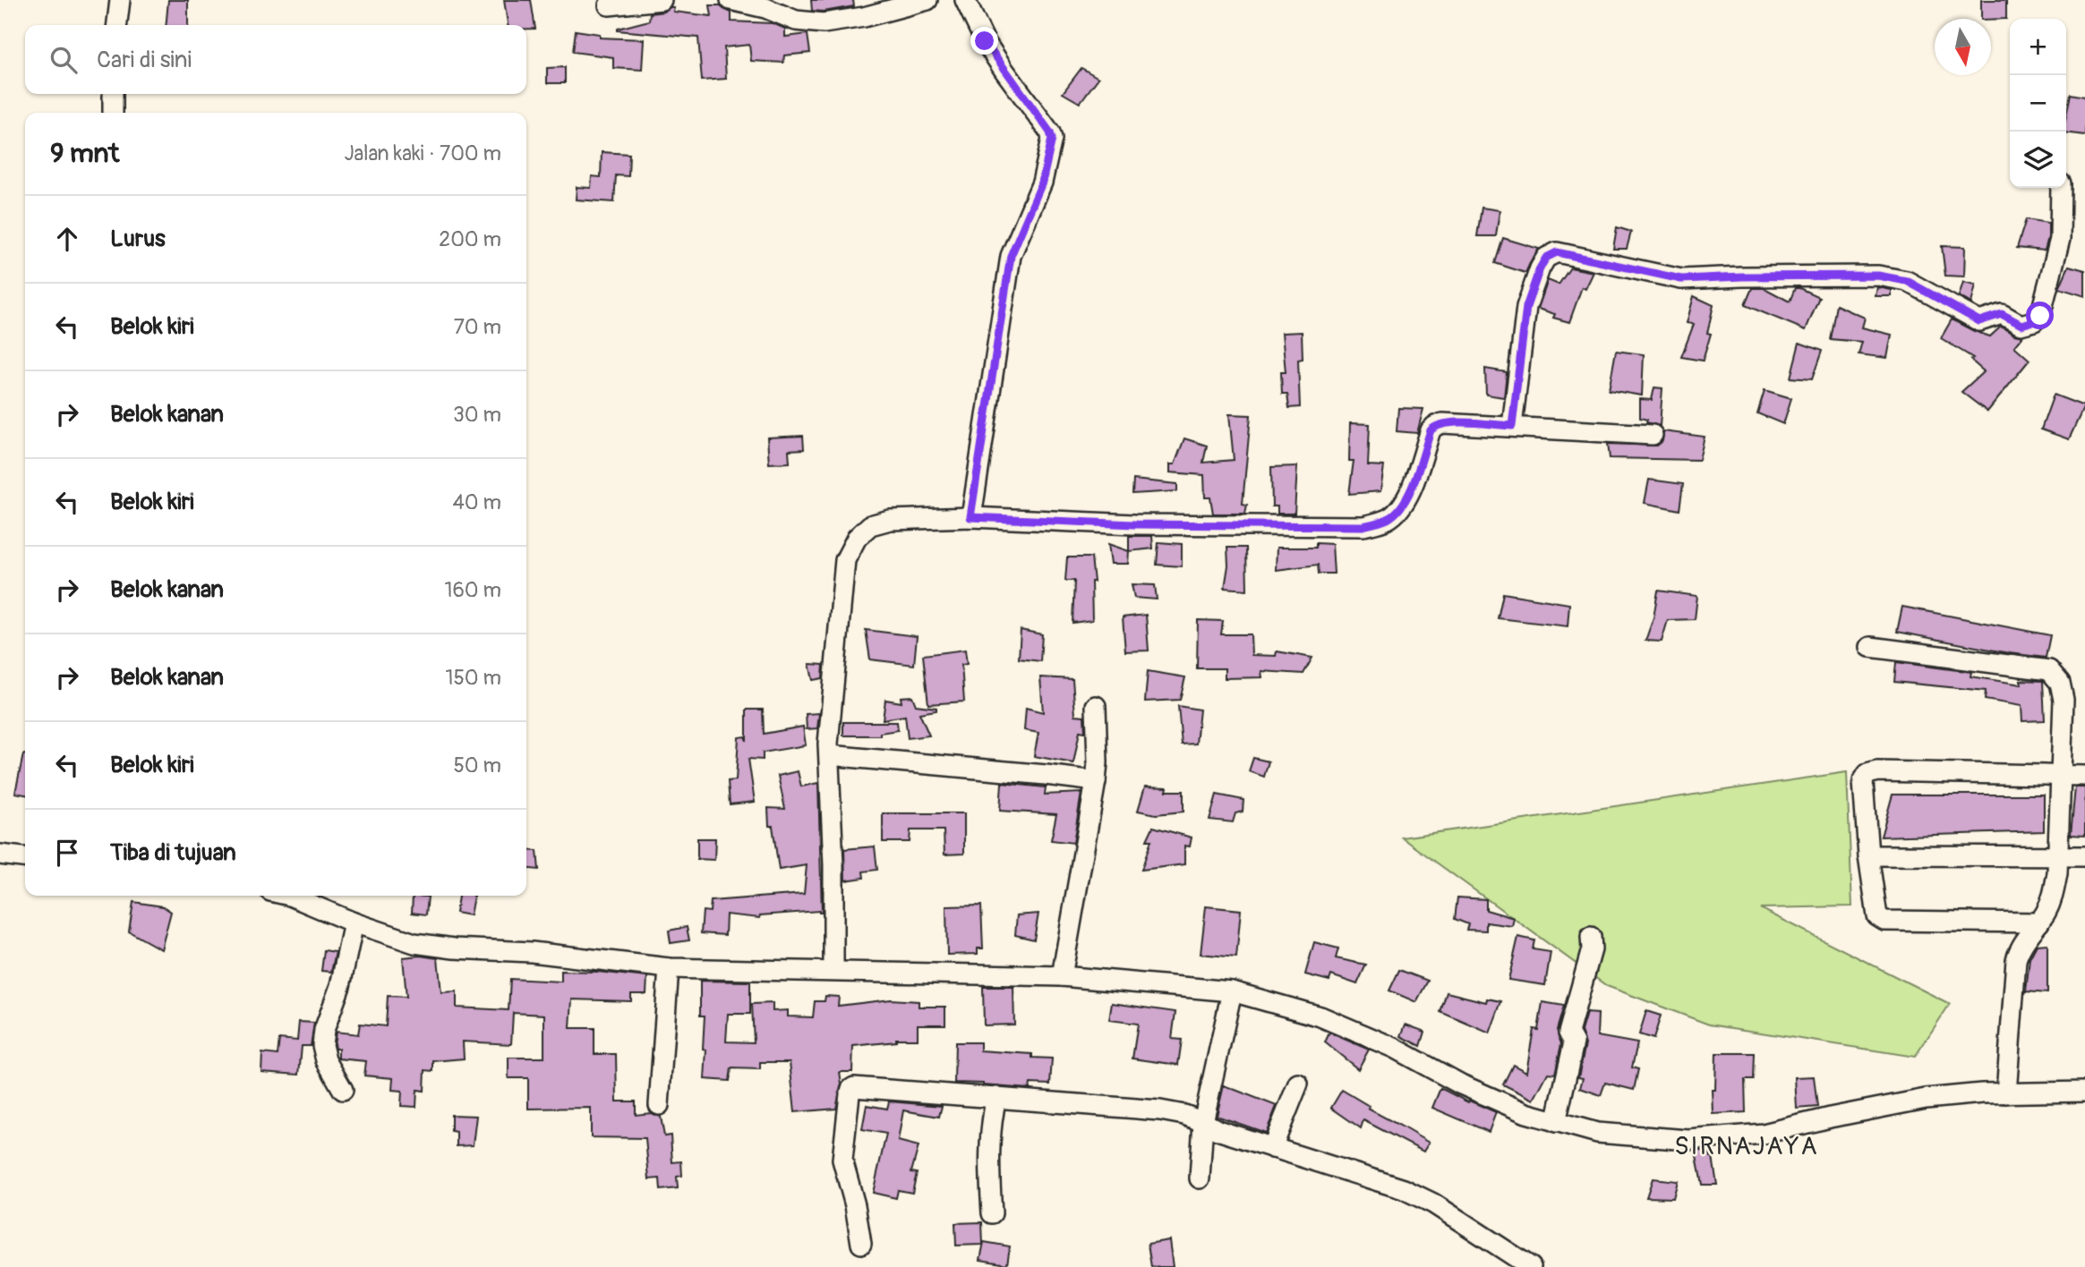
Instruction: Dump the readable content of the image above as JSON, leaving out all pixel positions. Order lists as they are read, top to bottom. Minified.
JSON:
{"districts":["SIRNAJAYA"],"north":"bottom","page":{"map_buttons":["+","−"],"search":"Cari di sini","heading":["9 mnt","Jalan kaki · 700 m"],"list":[["Lurus","200 m"],["Belok kiri","70 m"],["Belok kanan","30 m"],["Belok kiri","40 m"],["Belok kanan","160 m"],["Belok kanan","150 m"],["Belok kiri","50 m"],"Tiba di tujuan"]}}
